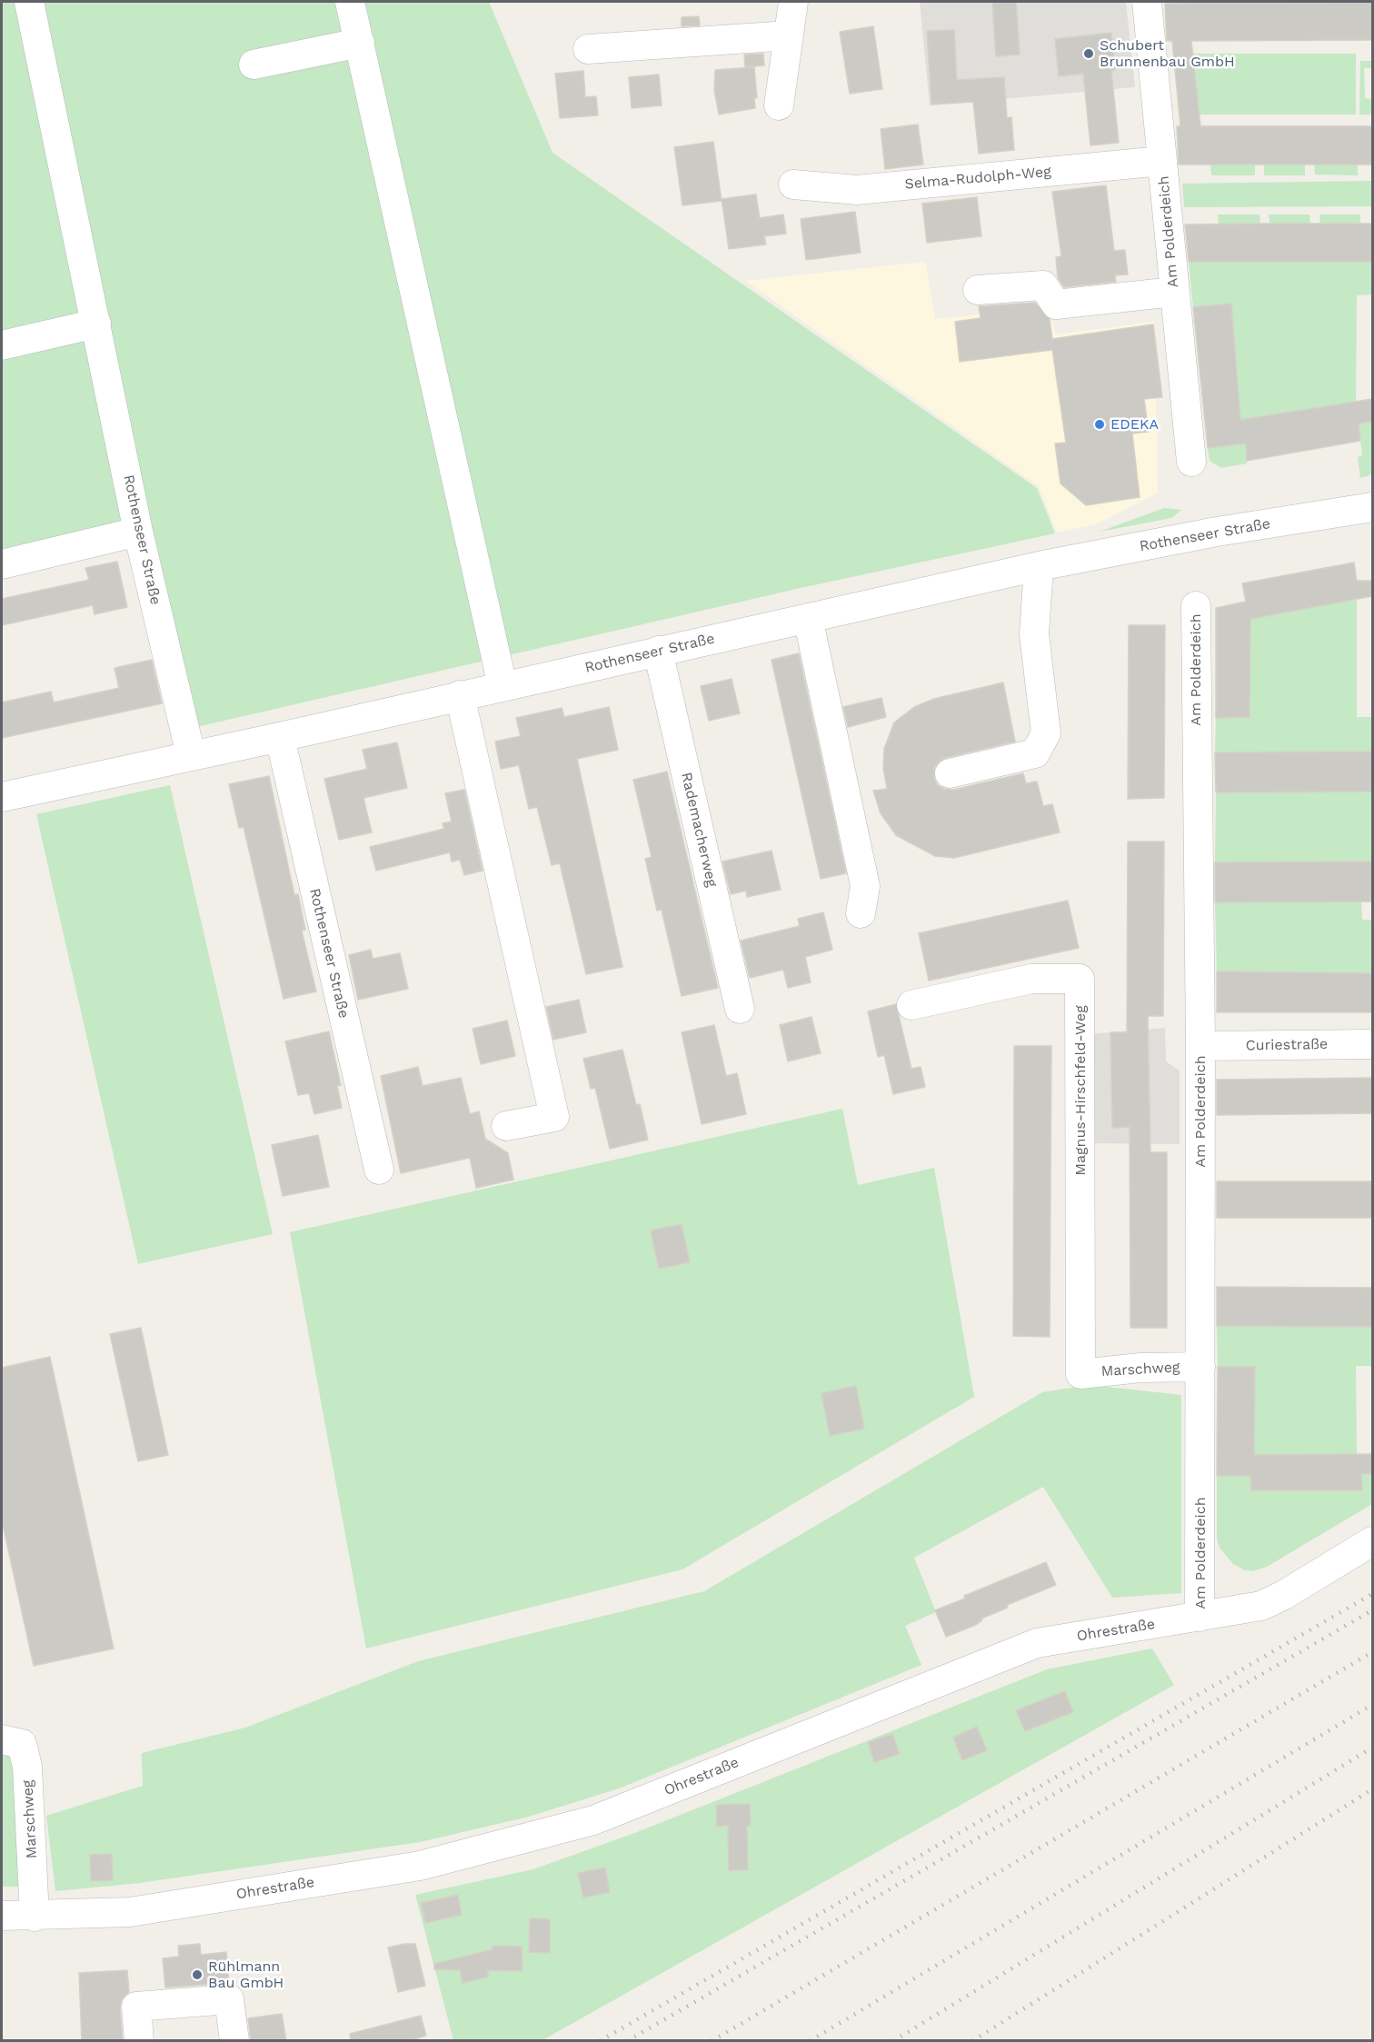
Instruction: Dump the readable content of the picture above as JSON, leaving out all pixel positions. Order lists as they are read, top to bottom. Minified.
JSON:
{"streets":{"street":["Selma-Rudolph-Weg","Am Polderdeich","Rothenseer Straße","Rademacherweg","Curiestraße","Magnus-Hirschfeld-Weg","Marschweg","Ohrestraße"]},"crossings":[["Selma-Rudolph-Weg","Am Polderdeich"],["Am Polderdeich","Curiestraße"],["Am Polderdeich","Marschweg"],["Am Polderdeich","Ohrestraße"],["Rothenseer Straße","Rademacherweg"],["Magnus-Hirschfeld-Weg","Marschweg"],["Marschweg","Ohrestraße"]],"places":["Schubert Brunnenbau GmbH","EDEKA","Rühlmann Bau GmbH"]}
